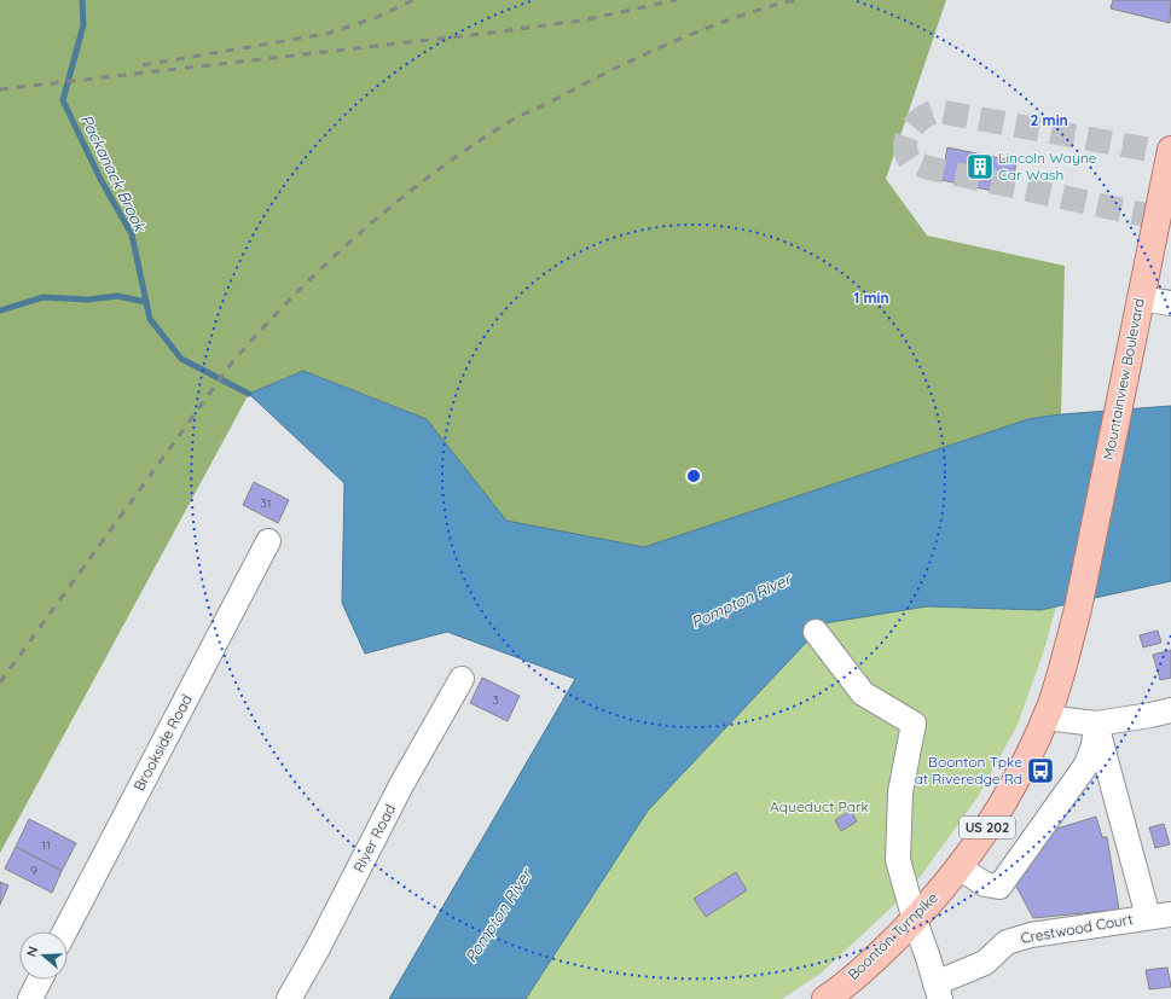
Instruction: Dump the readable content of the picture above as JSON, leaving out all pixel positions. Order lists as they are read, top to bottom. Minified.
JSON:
{"streets":{"main road":["Mountainview Boulevard","US 202","Boonton Turnpike"],"street":["Brookside Road","River Road","Crestwood Court"]},"crossings":[["Mountainview Boulevard","Boonton Turnpike"]],"water":["Packanack Brook","Pompton River"],"parks":["Aqueduct Park"],"places":{"building":["Lincoln Wayne Car Wash"],"bus stop":["Boonton Tpke at Riveredge Rd"]},"house_numbers":["31","3","11","9"],"north":"left","rings":["2 min","1 min"]}
